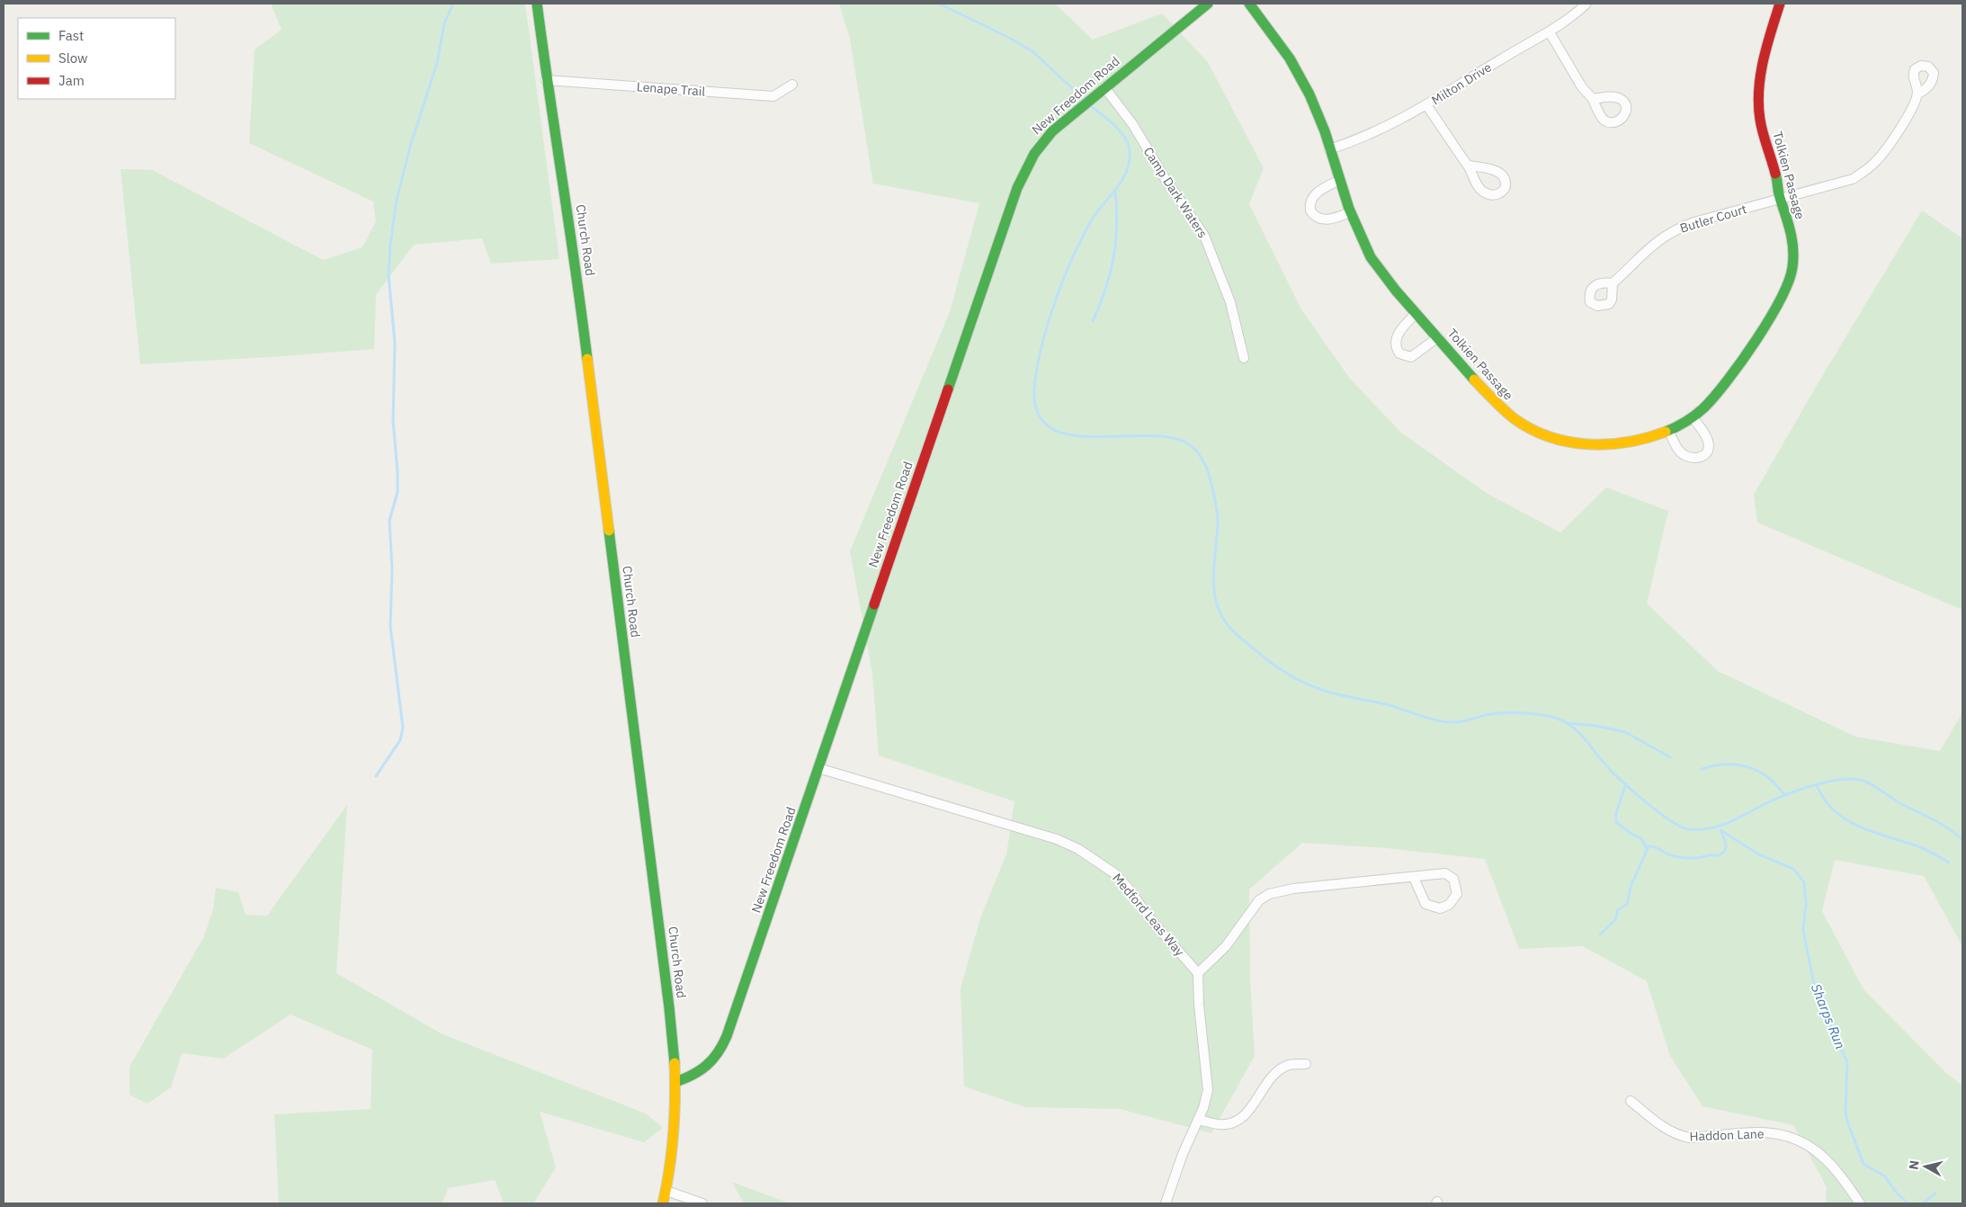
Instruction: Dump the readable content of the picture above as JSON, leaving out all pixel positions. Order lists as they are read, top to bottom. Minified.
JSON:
{"streets":{"street":["Milton Drive","Lenape Trail","New Freedom Road","Tolkien Passage","Camp Dark Waters","Butler Court","Church Road","Medford Leas Way","Haddon Lane"]},"crossings":[["Milton Drive","Tolkien Passage"],["Lenape Trail","Church Road"],["New Freedom Road","Camp Dark Waters"],["New Freedom Road","Church Road"],["New Freedom Road","Medford Leas Way"],["Tolkien Passage","Butler Court"]],"water":["Sharps Run"],"legend":["Fast","Slow","Jam"],"north":"left"}
